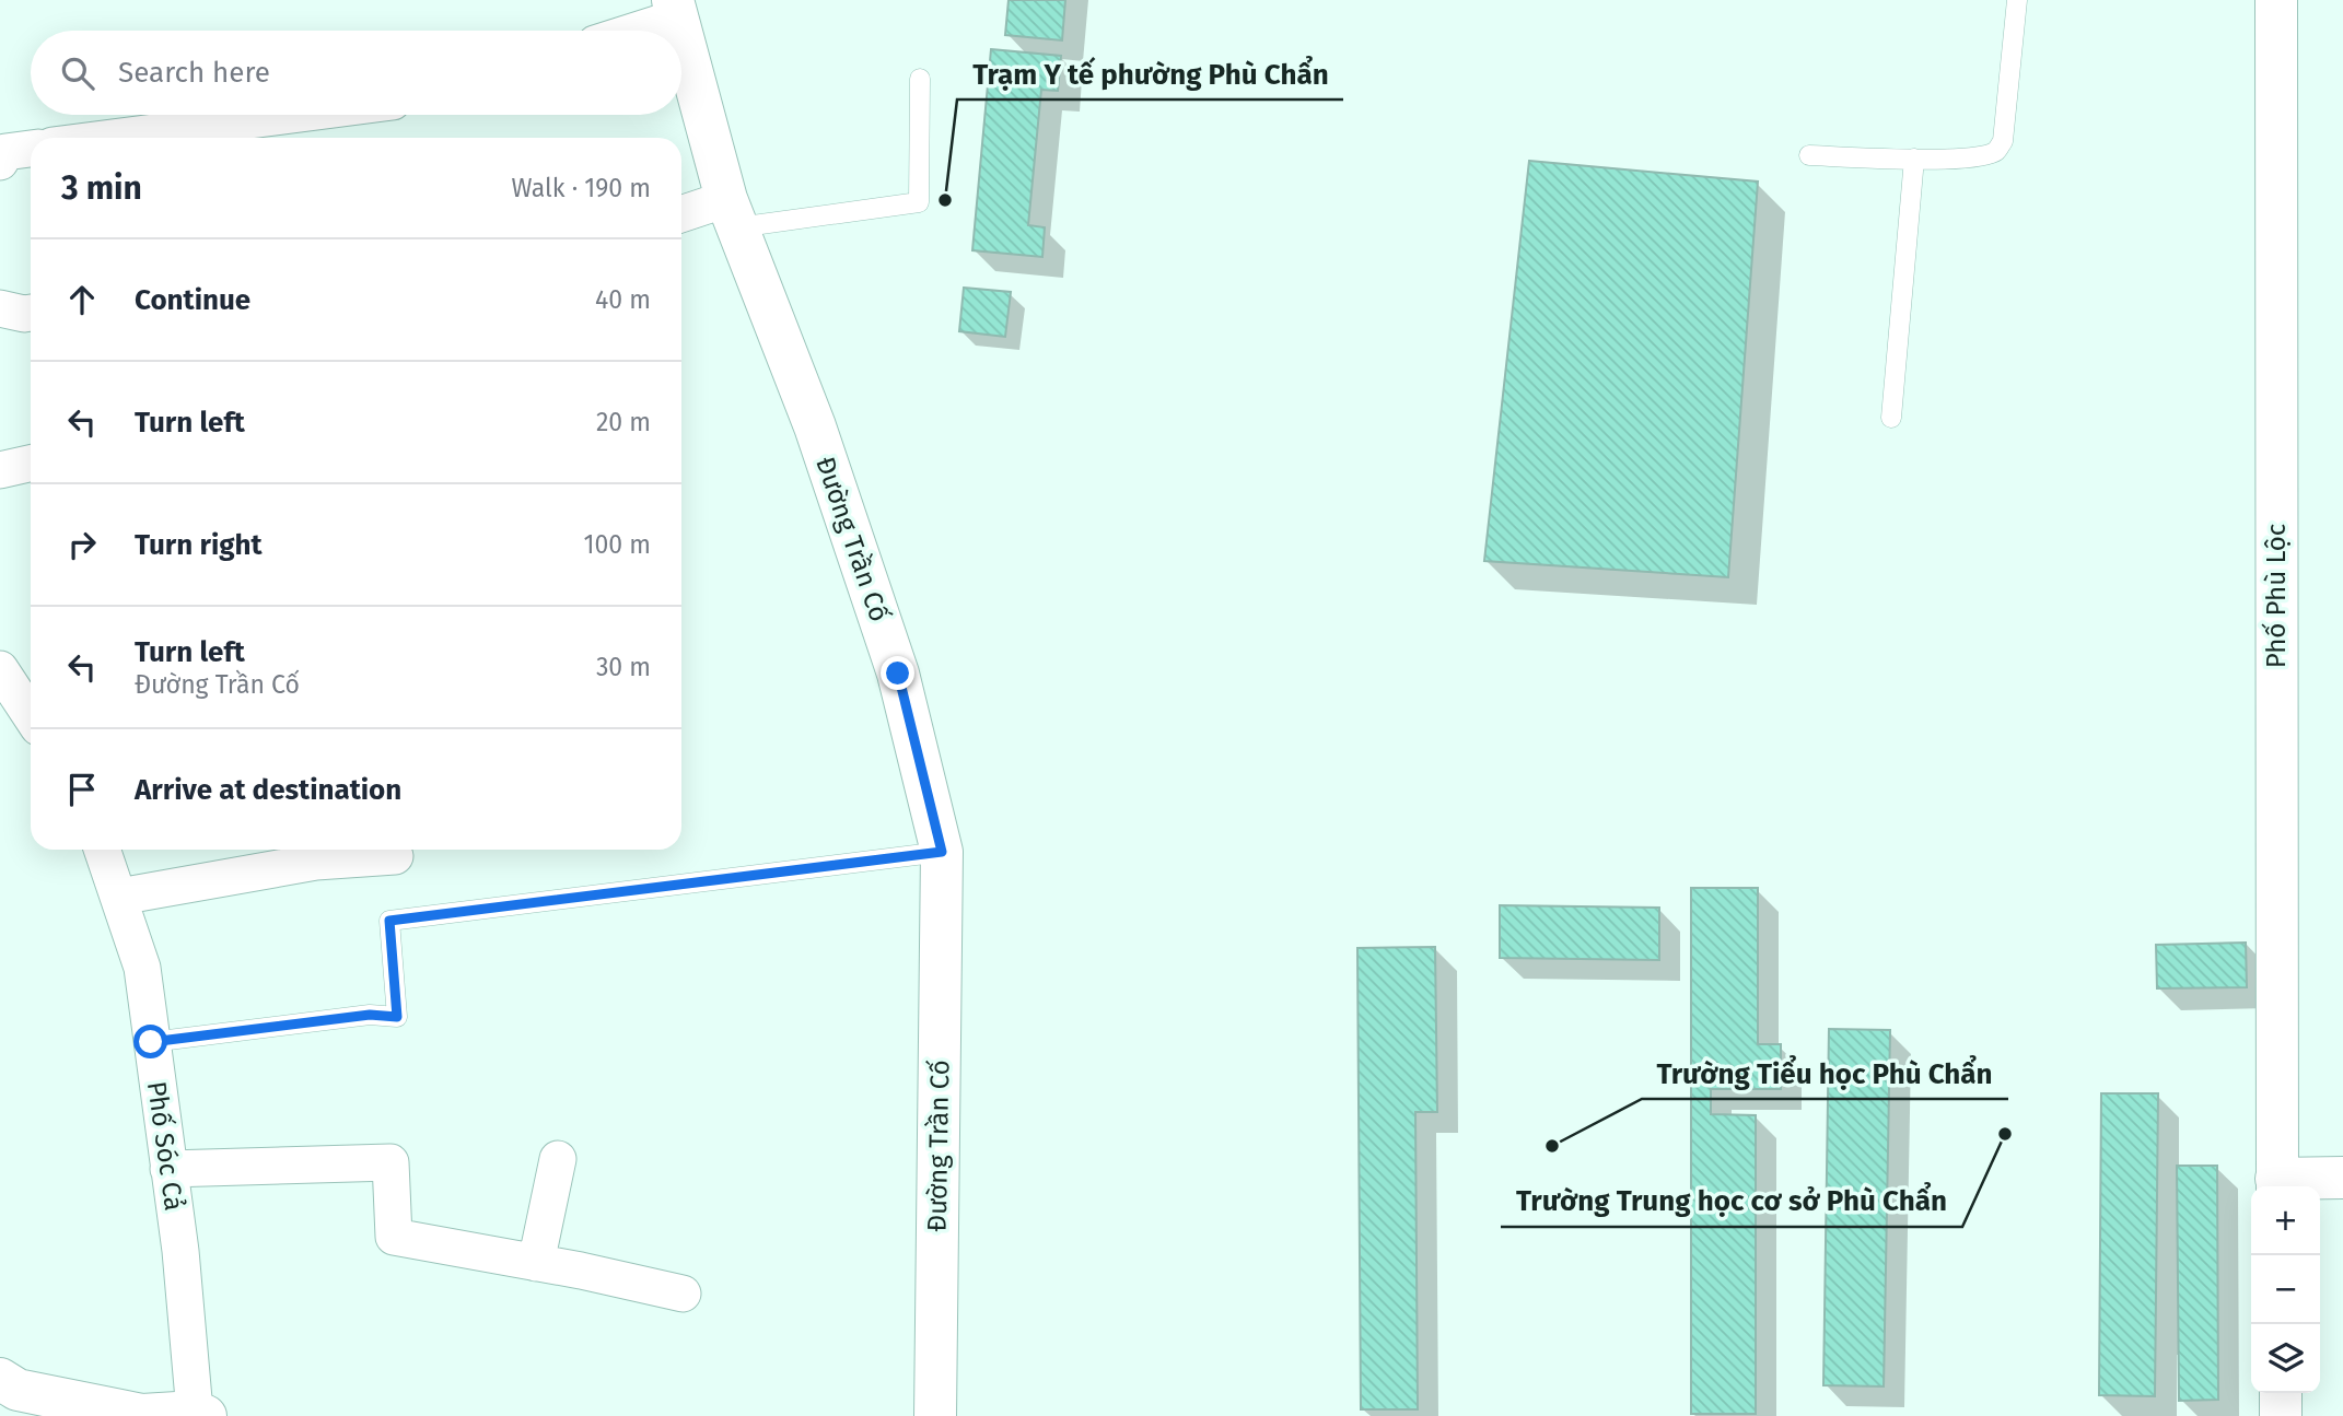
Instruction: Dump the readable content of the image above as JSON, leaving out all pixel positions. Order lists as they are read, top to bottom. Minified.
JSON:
{"streets":{"street":["Đường Trần Cố","Phố Phù Lộc","Phố Sóc Cả"]},"places":["Trạm Y tế phường Phù Chẩn","Trường Trung học cơ sở Phù Chẩn","Trường Tiểu học Phù Chẩn"],"page":{"search":"Search here","heading":["3 min","Walk · 190 m"],"list":[["Continue","40 m"],["Turn left","20 m"],["Turn right","100 m"],["Turn left","Đường Trần Cố","30 m"],"Arrive at destination"],"map_buttons":["+","−"]}}
